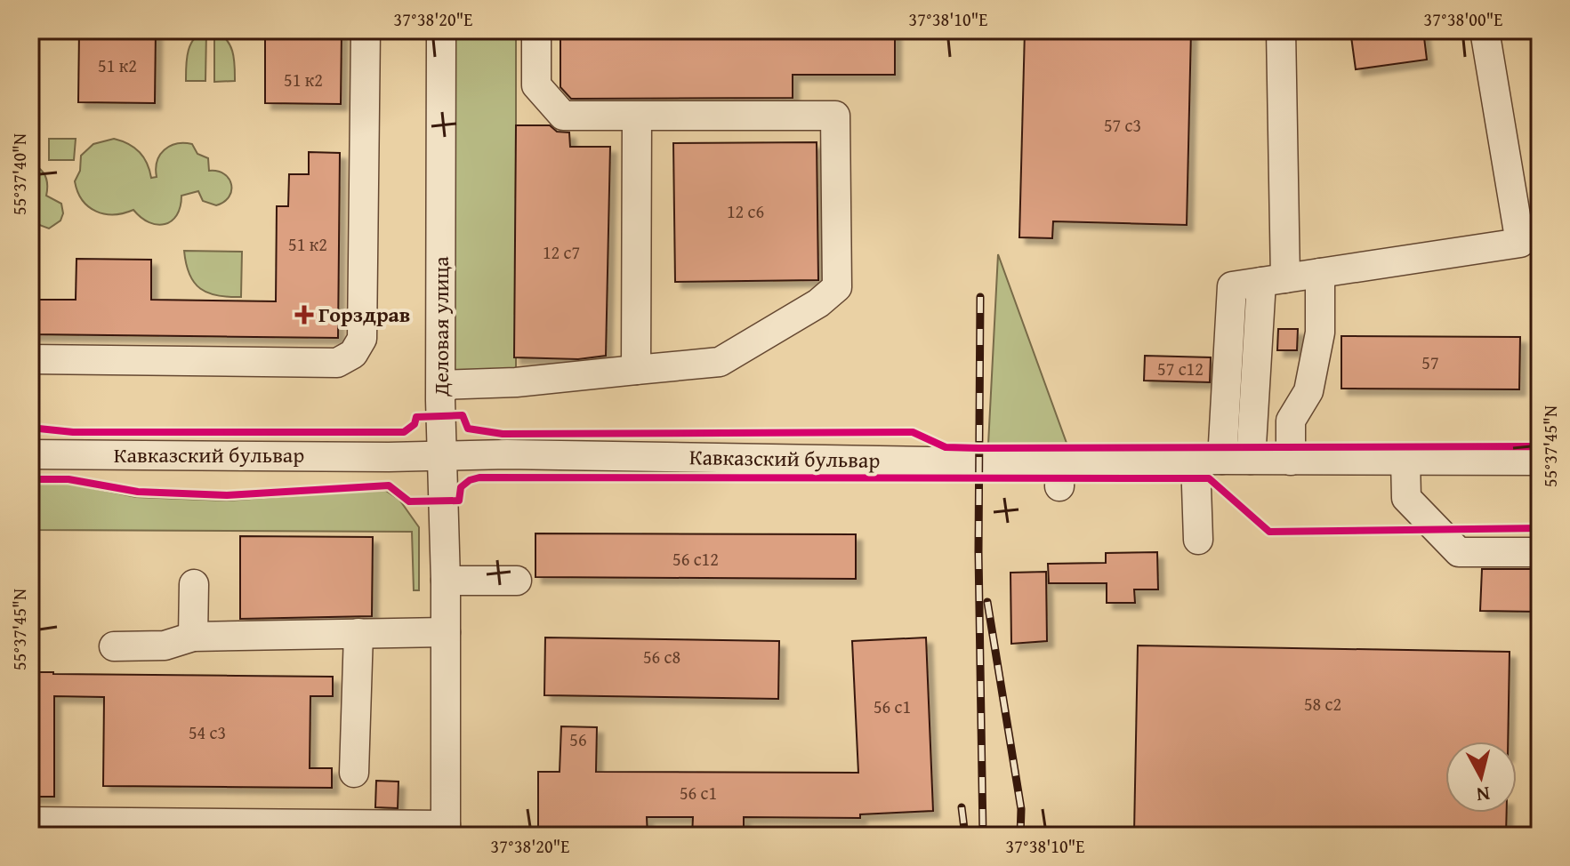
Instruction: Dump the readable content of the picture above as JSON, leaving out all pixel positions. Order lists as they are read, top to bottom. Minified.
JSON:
{"streets":{"street":["Деловая улица","Кавказский бульвар"]},"crossings":[["Деловая улица","Кавказский бульвар"]],"places":{"health":["Горздрав"]},"house_numbers":["51 к2","51 к2","57 с3","12 с6","51 к2","12 с7","57","57 с12","56 с12","56 с8","58 с2","56 с1","54 с3","56","56 с1"],"north":"bottom","coordinates":["37°38'20\"E","37°38'10\"E","37°38'00\"E","55°37'40\"N","55°37'45\"N"]}
